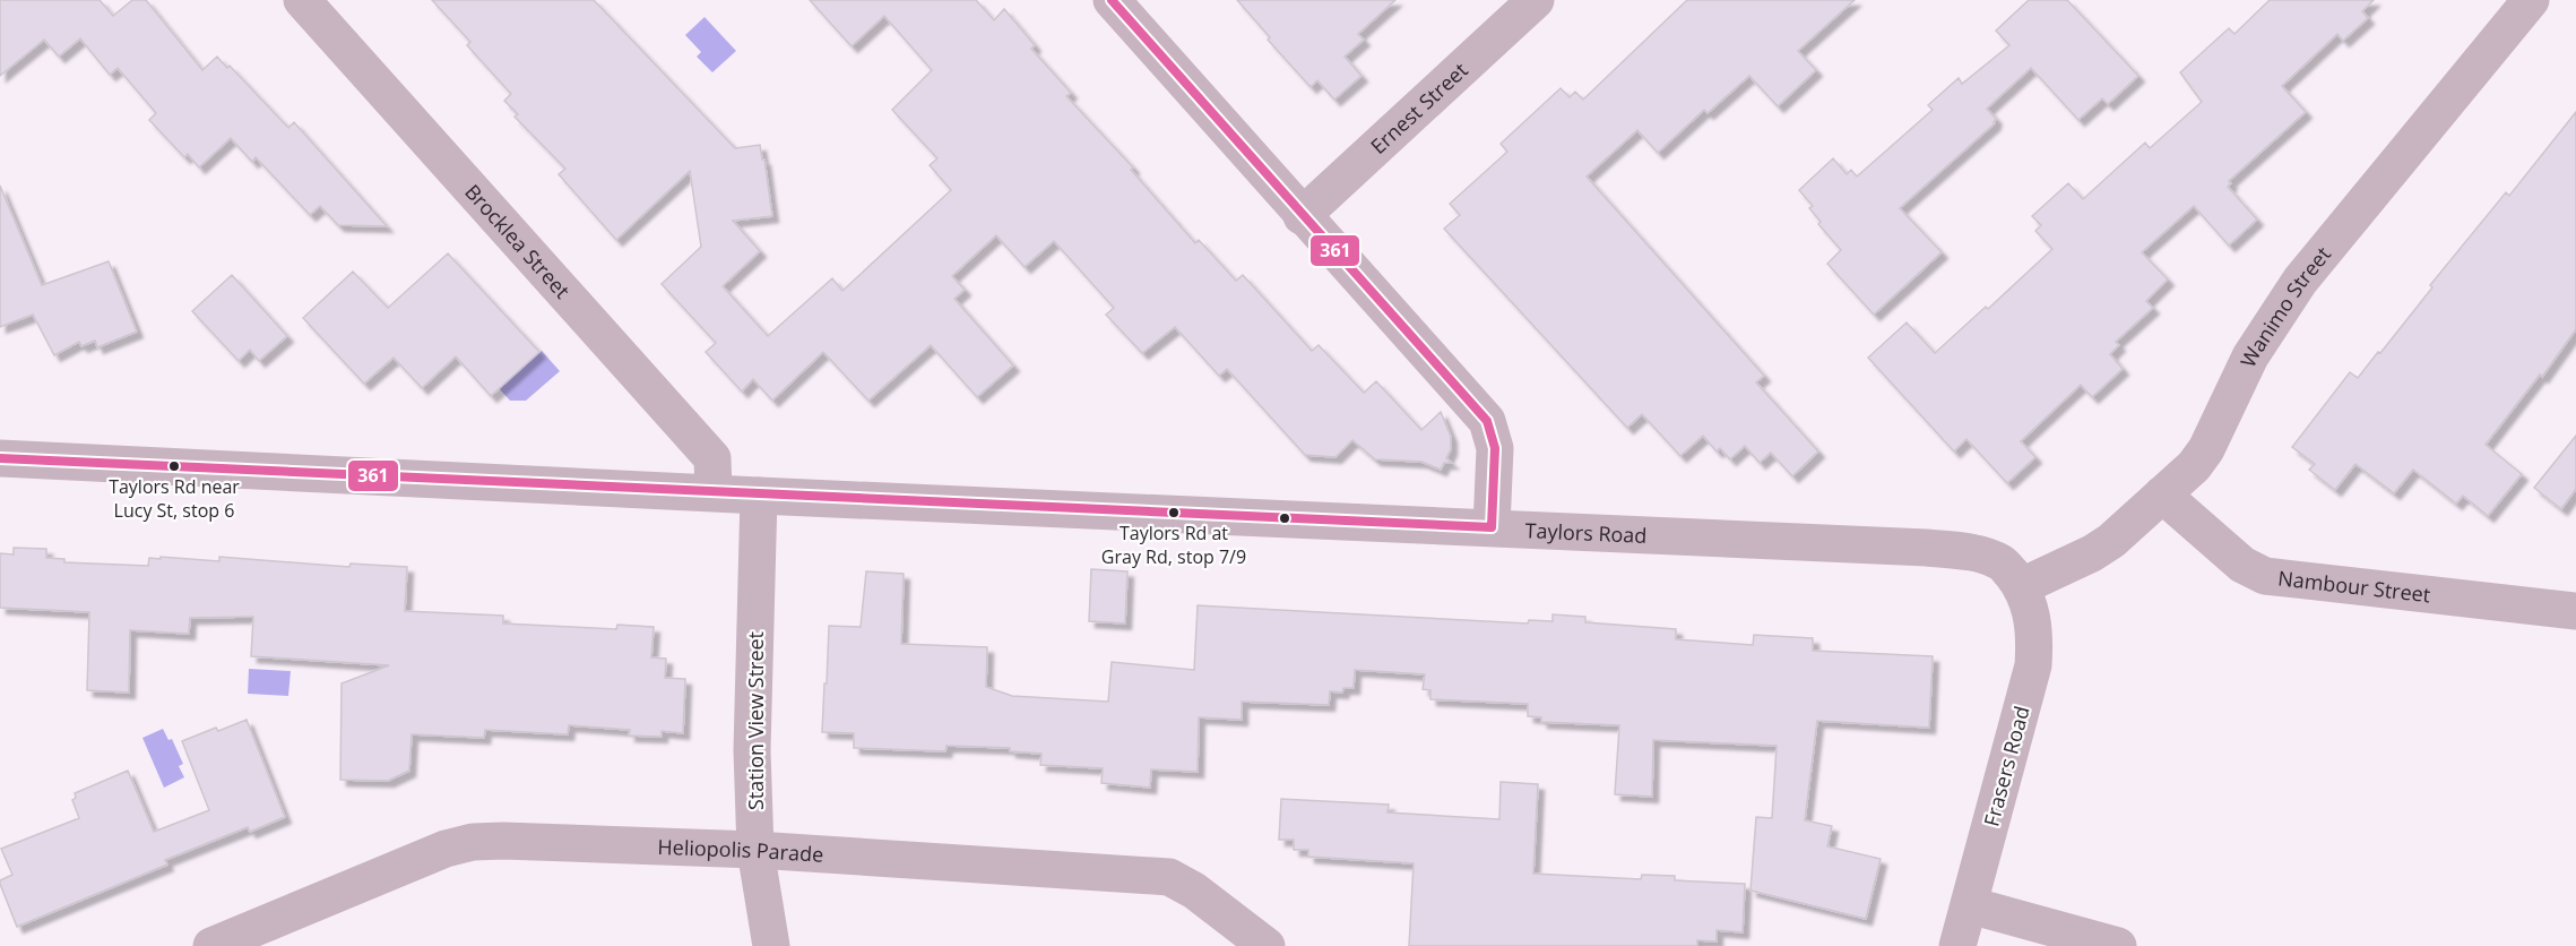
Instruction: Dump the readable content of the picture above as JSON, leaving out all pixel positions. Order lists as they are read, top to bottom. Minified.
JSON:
{"streets":{"street":["Ernest Street","Brocklea Street","Wanimo Street","Taylors Road","Nambour Street","Station View Street","Frasers Road","Heliopolis Parade"]},"crossings":[["Brocklea Street","Taylors Road"],["Wanimo Street","Taylors Road"],["Wanimo Street","Nambour Street"],["Wanimo Street","Frasers Road"],["Taylors Road","Station View Street"],["Taylors Road","Frasers Road"],["Station View Street","Heliopolis Parade"]],"places":["Taylors Rd near Lucy St, stop 6","Taylors Rd at Gray Rd, stop 7/9"],"lines":["transit line 361"]}
